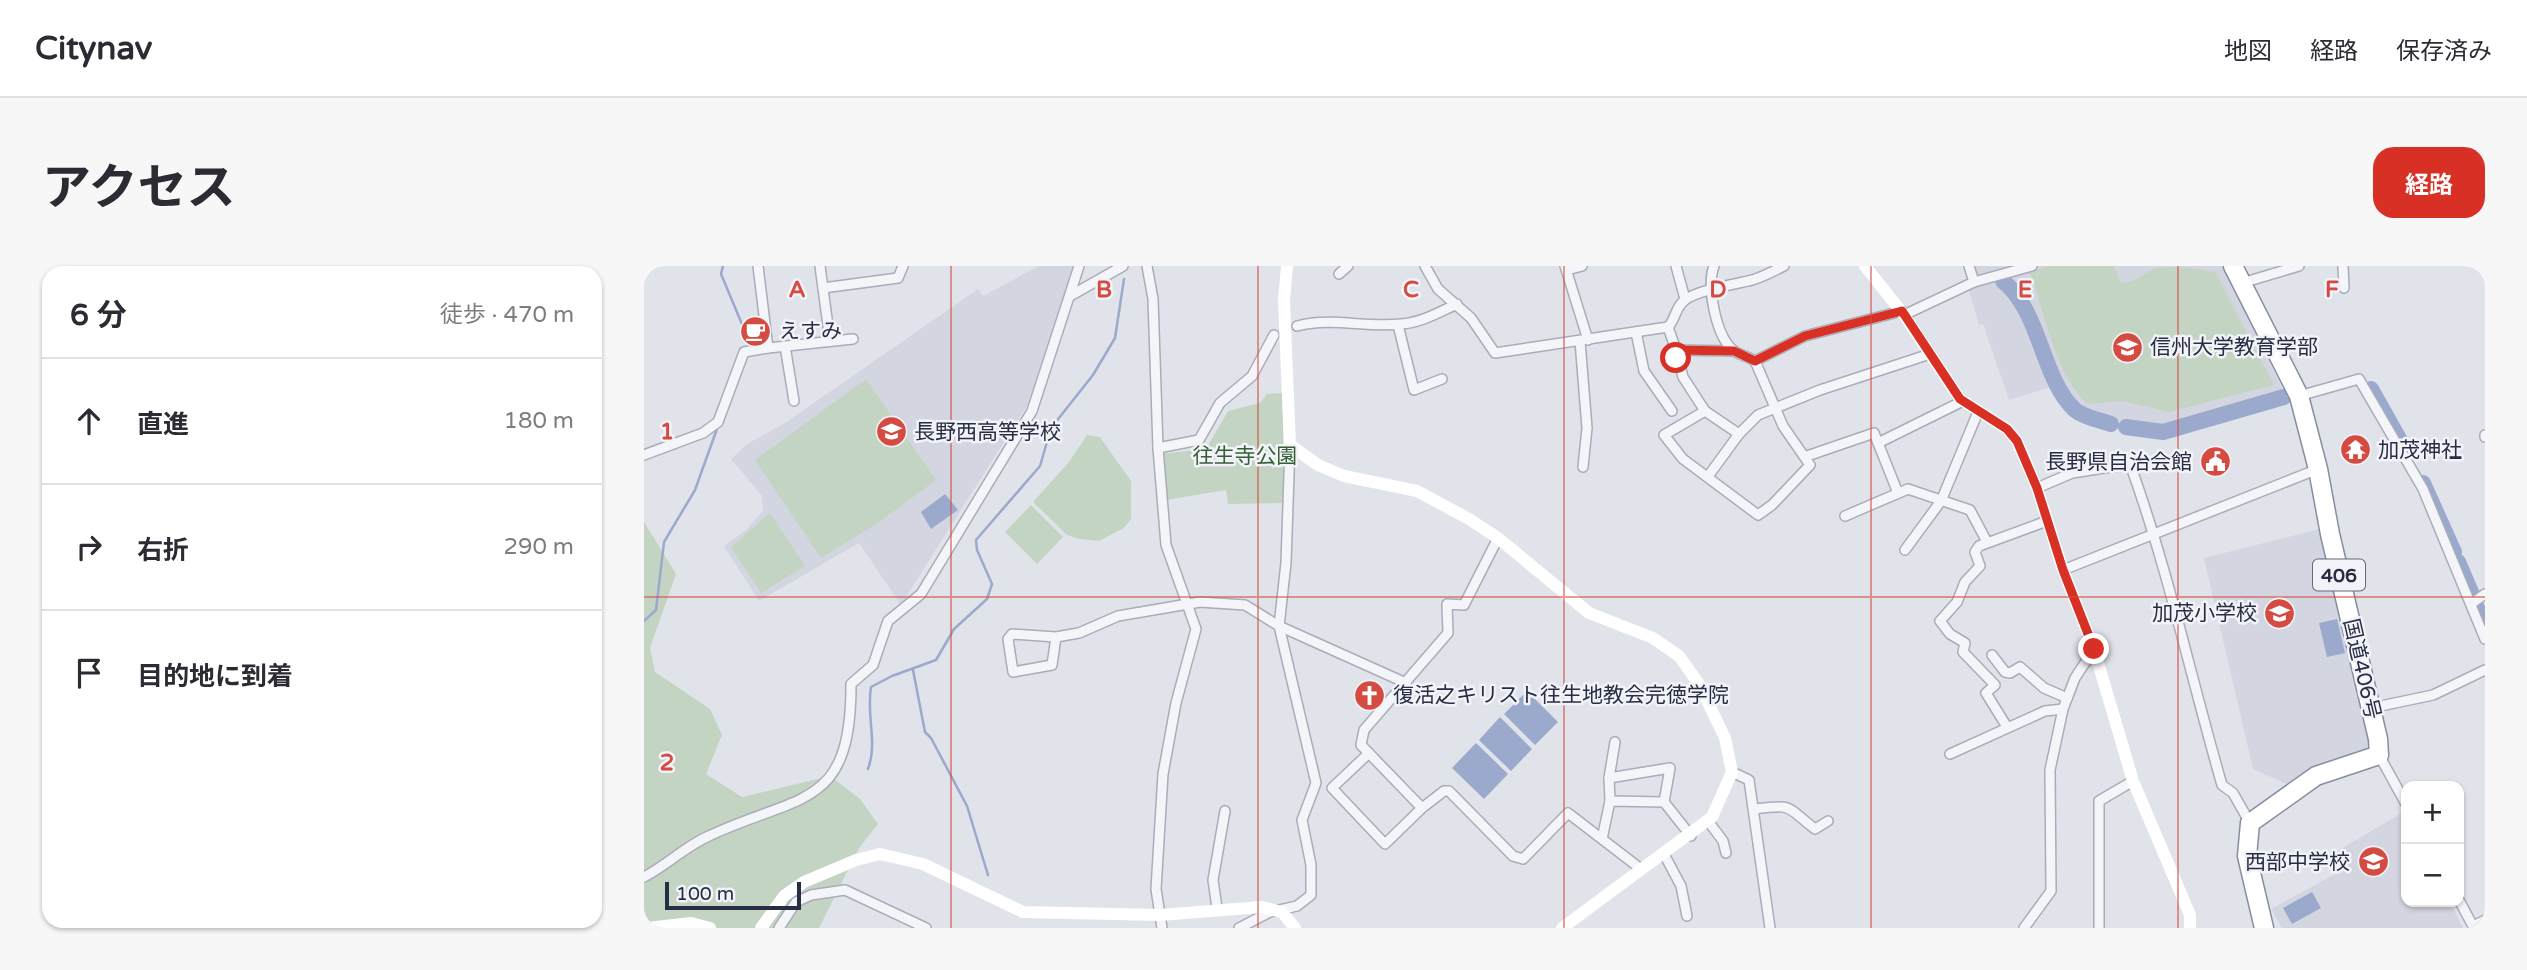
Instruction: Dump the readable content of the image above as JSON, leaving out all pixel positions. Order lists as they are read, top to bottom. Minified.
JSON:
{"streets":{"highway":["406","国道406号"]},"parks":["往生寺公園"],"places":{"cafe":["えすみ"],"school or university":["信州大学教育学部","長野西高等学校","加茂小学校","西部中学校"],"temple":["加茂神社"],"public building":["長野県自治会館"],"church":["復活之キリスト往生地教会完徳学院"]},"scale_bar":"100 m","page":{"header":"Citynav","nav":["地図","経路","保存済み"],"title":"アクセス","buttons":"経路","heading":["6 分","徒歩 · 470 m"],"list":[["直進","180 m"],["右折","290 m"],"目的地に到着"],"map_buttons":["+","−"],"scale":"100 m"},"grid":{"columns":["A","B","C","D","E","F"],"rows":["1","2"]}}
